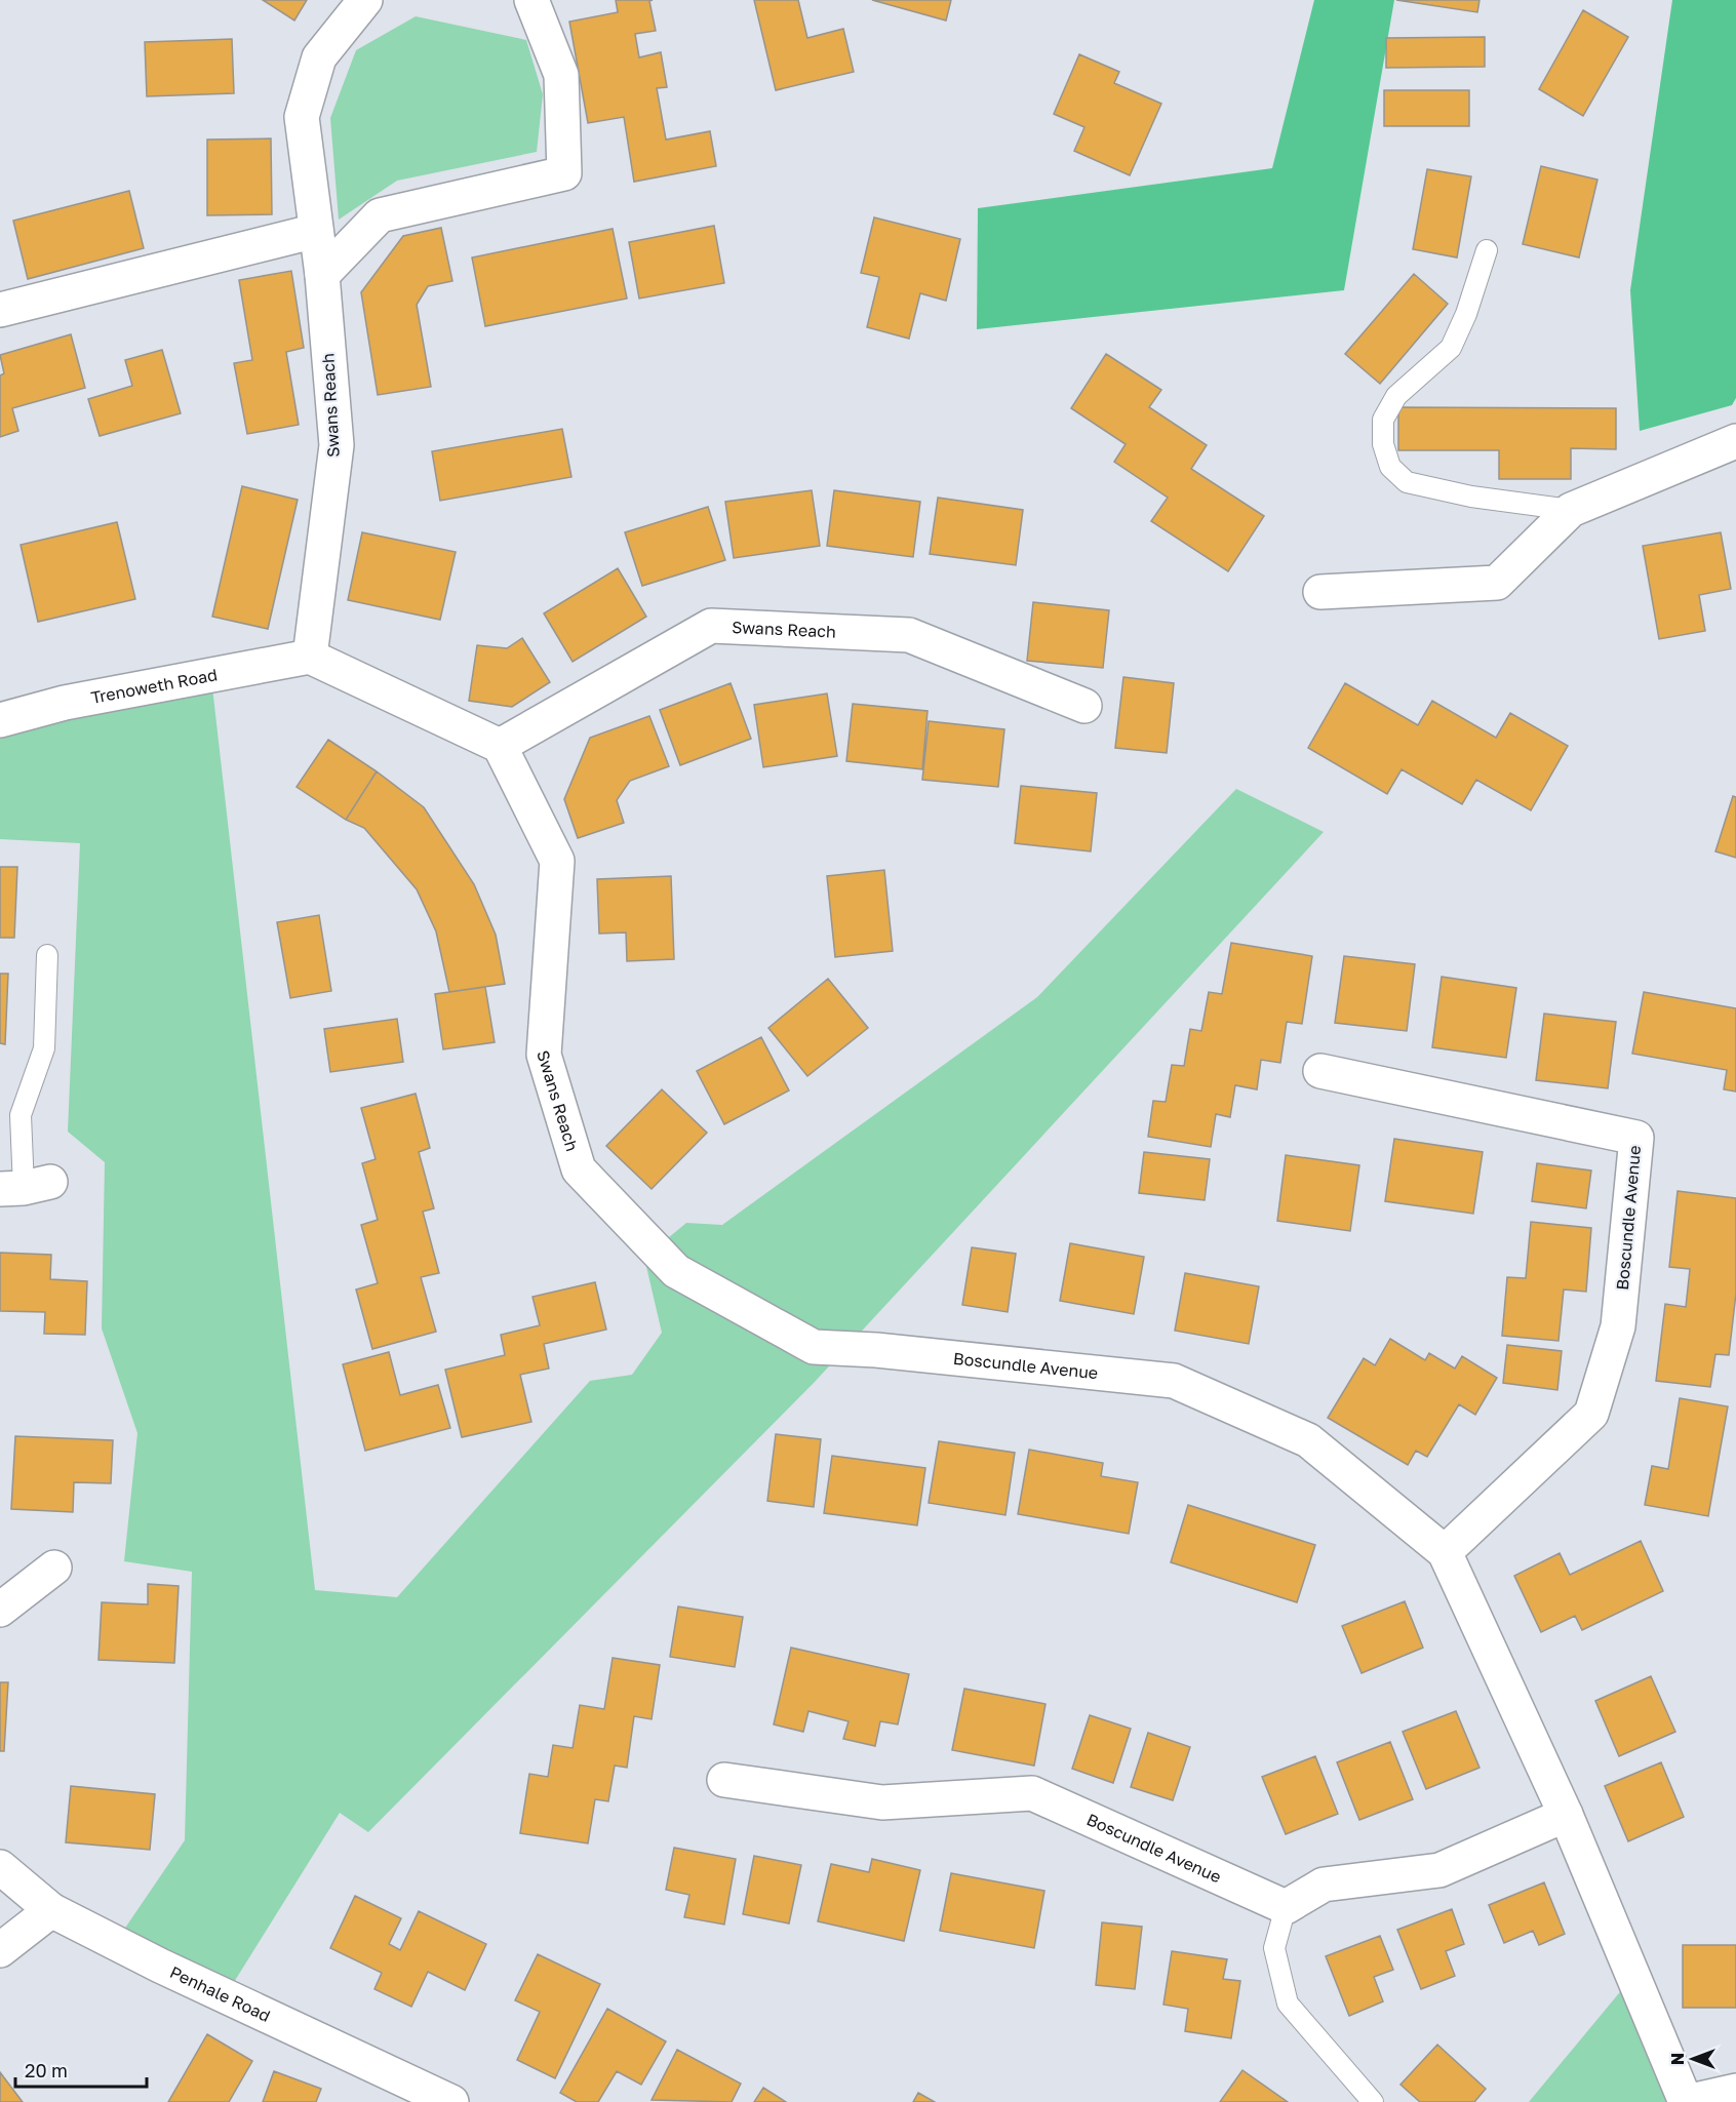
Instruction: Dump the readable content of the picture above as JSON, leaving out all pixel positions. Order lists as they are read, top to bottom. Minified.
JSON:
{"streets":{"street":["Swans Reach","Trenoweth Road","Boscundle Avenue","Penhale Road"]},"crossings":[["Swans Reach","Trenoweth Road"],["Swans Reach","Boscundle Avenue"]],"scale_bar":"20 m","north":"left"}
